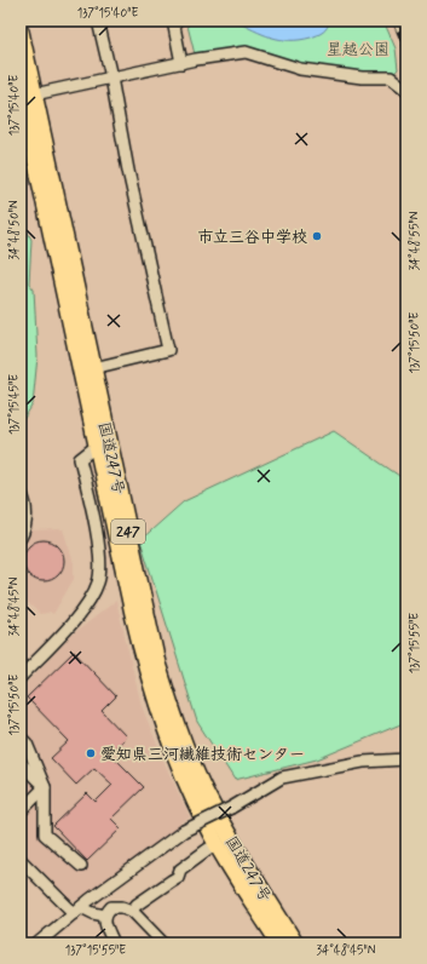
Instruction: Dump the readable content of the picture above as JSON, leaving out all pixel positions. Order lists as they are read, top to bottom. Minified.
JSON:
{"streets":{"highway":["国道247号","247"]},"parks":["星越公園"],"places":["市立三谷中学校","愛知県三河繊維技術センター"],"coordinates":["137°15'40\"E","34°48'50\"N","34°48'55\"N","137°15'50\"E","137°15'45\"E","34°48'45\"N","137°15'55\"E"]}
